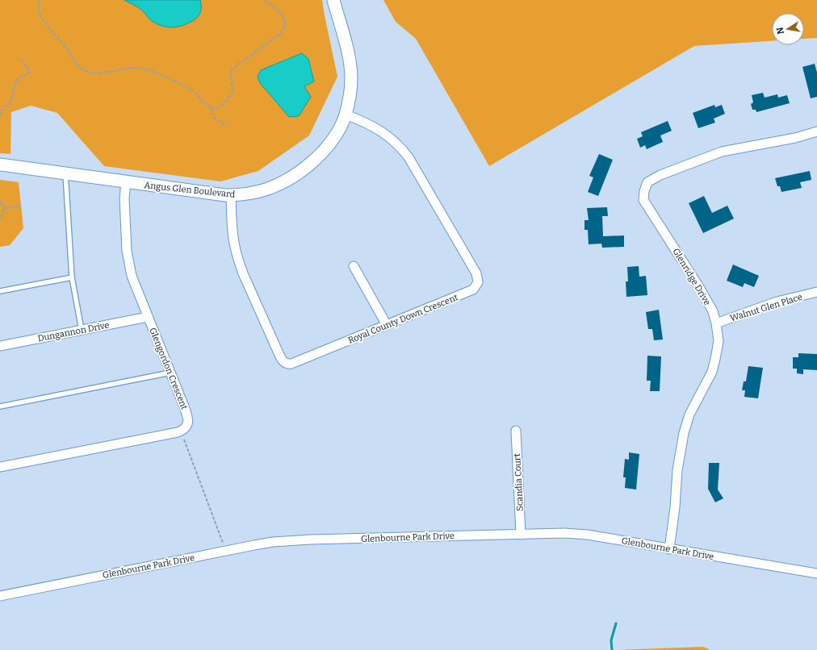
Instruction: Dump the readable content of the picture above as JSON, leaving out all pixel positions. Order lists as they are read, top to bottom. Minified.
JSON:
{"streets":{"street":["Angus Glen Boulevard","Glenridge Drive","Walnut Glen Place","Royal County Down Crescent","Dungannon Drive","Glengordon Crescent","Scandia Court","Glenbourne Park Drive"]},"crossings":[["Angus Glen Boulevard","Royal County Down Crescent"],["Angus Glen Boulevard","Glengordon Crescent"],["Glenridge Drive","Walnut Glen Place"],["Glenridge Drive","Glenbourne Park Drive"],["Dungannon Drive","Glengordon Crescent"],["Scandia Court","Glenbourne Park Drive"]],"north":"left"}
